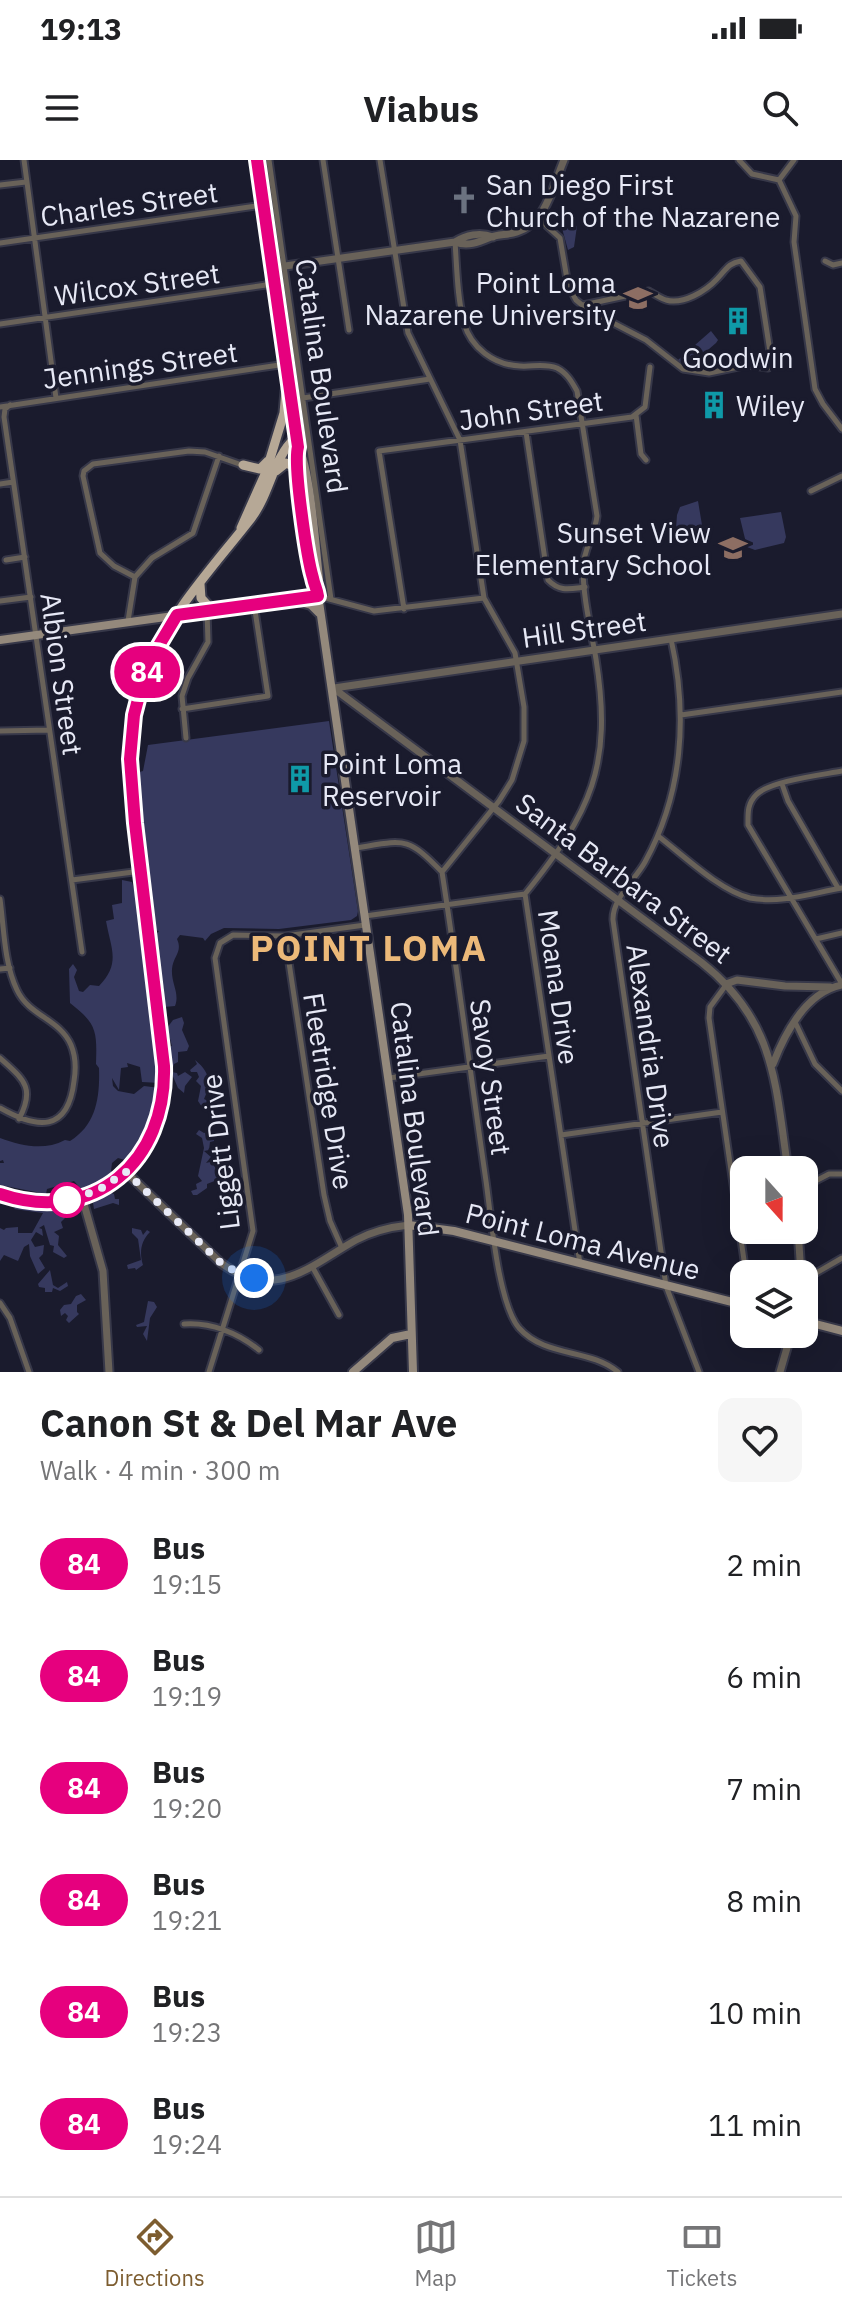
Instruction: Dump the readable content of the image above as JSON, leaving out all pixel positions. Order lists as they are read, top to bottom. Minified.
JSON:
{"streets":{"main road":["Catalina Boulevard","Point Loma Avenue"],"street":["Charles Street","Wilcox Street","Jennings Street","John Street","Hill Street","Albion Street","Santa Barbara Street","Moana Drive","Alexandria Drive","Savoy Street","Fleetridge Drive","Liggett Drive"]},"crossings":[["Charles Street","Catalina Boulevard"],["Wilcox Street","Catalina Boulevard"],["Jennings Street","Catalina Boulevard"],["Jennings Street","Albion Street"],["Catalina Boulevard","Hill Street"],["Catalina Boulevard","Santa Barbara Street"],["Catalina Boulevard","Point Loma Avenue"],["John Street","Moana Drive"],["Hill Street","Santa Barbara Street"],["Hill Street","Moana Drive"],["Hill Street","Alexandria Drive"],["Santa Barbara Street","Moana Drive"],["Santa Barbara Street","Alexandria Drive"],["Moana Drive","Point Loma Avenue"],["Alexandria Drive","Point Loma Avenue"],["Savoy Street","Point Loma Avenue"],["Fleetridge Drive","Liggett Drive"],["Fleetridge Drive","Point Loma Avenue"],["Liggett Drive","Point Loma Avenue"]],"districts":["POINT LOMA"],"places":{"church":["San Diego First Church of the Nazarene"],"school or university":["Point Loma Nazarene University","Sunset View Elementary School"],"building":["Goodwin","Wiley","Point Loma Reservoir"]},"lines":["bus line 84"],"north":"bottom","page":{"status":"19:13","header":"Viabus","on_map":"84","heading":["Canon St & Del Mar Ave","Walk · 4 min · 300 m"],"list":[{"mark":"84","name":"Bus","note":"19:15","value":"2 min"},{"mark":"84","name":"Bus","note":"19:19","value":"6 min"},{"mark":"84","name":"Bus","note":"19:20","value":"7 min"},{"mark":"84","name":"Bus","note":"19:21","value":"8 min"},{"mark":"84","name":"Bus","note":"19:23","value":"10 min"},{"mark":"84","name":"Bus","note":"19:24","value":"11 min"}],"tabs":["Directions","Map","Tickets"]}}
